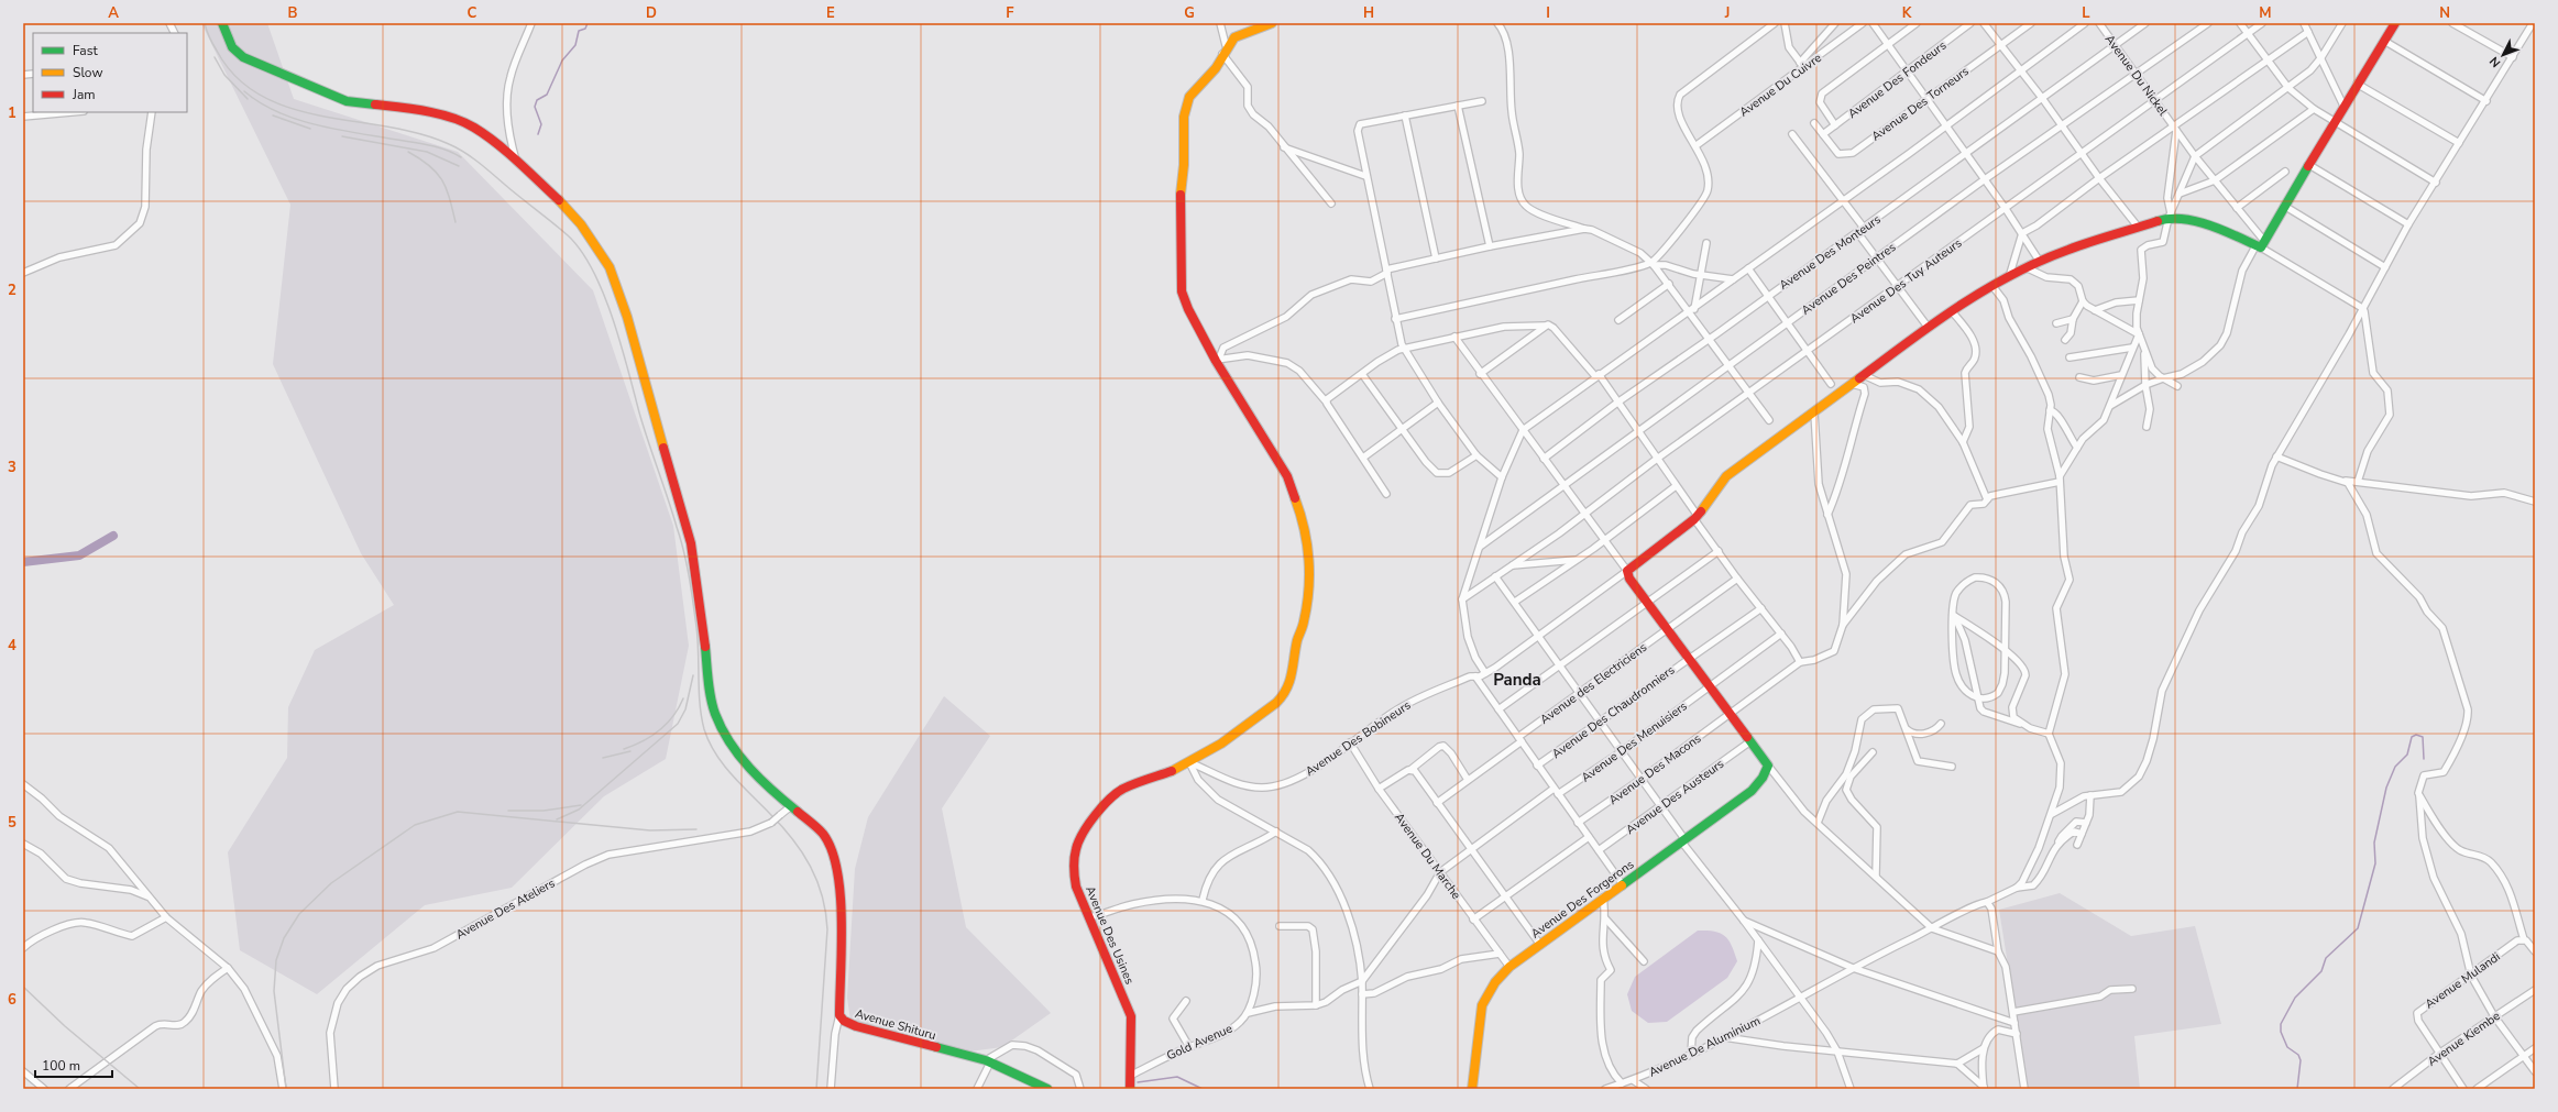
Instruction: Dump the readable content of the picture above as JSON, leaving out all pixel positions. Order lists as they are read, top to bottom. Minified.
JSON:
{"streets":{"street":["Avenue Du Nickel","Avenue Des Fondeurs","Avenue Du Cuivre","Avenue Des Torneurs","Avenue Des Monteurs","Avenue Des Peintres","Avenue Des Tuy Auteurs","Avenue des Electriciens","Avenue Des Chaudronniers","Avenue Des Bobineurs","Avenue Des Menuisiers","Avenue Des Macons","Avenue Des Austeurs","Avenue Du Marche","Avenue Des Forgerons","Avenue Des Ateliers","Avenue Des Usines","Avenue Mulandi","Avenue Shituru","Avenue Kiembe","Gold Avenue","Avenue De Aluminium"]},"crossings":[["Avenue Du Nickel","Avenue Des Monteurs"],["Avenue Du Nickel","Avenue Des Peintres"],["Avenue Du Nickel","Avenue Des Tuy Auteurs"],["Avenue Des Fondeurs","Avenue Des Torneurs"],["Avenue Des Bobineurs","Avenue Du Marche"],["Avenue Des Bobineurs","Avenue Des Usines"],["Avenue Des Menuisiers","Avenue Du Marche"],["Avenue Du Marche","Avenue Des Forgerons"],["Avenue Des Ateliers","Avenue Shituru"],["Avenue Des Usines","Gold Avenue"],["Avenue Mulandi","Avenue Kiembe"]],"districts":["Panda"],"legend":["Fast","Slow","Jam"],"scale_bar":"100 m","north":"bottom left","grid":{"columns":["A","B","C","D","E","F","G","H","I","J","K","L","M","N"],"rows":["1","2","3","4","5","6"]}}
